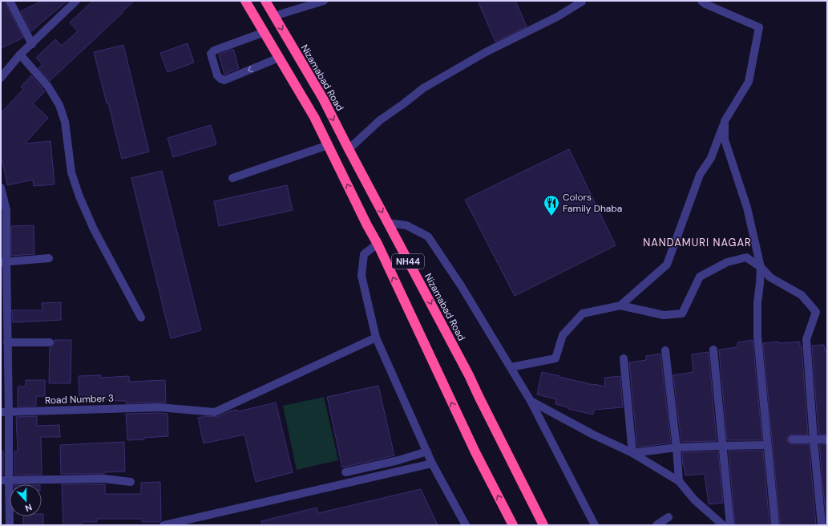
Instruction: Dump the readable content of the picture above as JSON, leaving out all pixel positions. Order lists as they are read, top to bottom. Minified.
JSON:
{"streets":{"highway":["Nizamabad Road","NH44"],"street":["Road Number 3"]},"districts":["NANDAMURI NAGAR"],"places":{"restaurant":["Colors Family Dhaba"]},"north":"bottom"}
